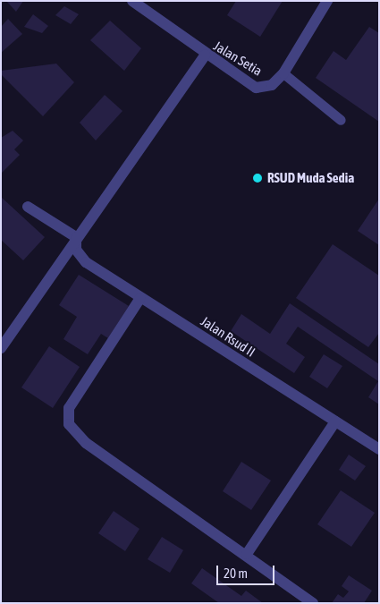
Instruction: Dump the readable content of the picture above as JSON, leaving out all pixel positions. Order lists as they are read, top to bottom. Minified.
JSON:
{"streets":{"street":["Jalan Setia","Jalan Rsud II"]},"places":["RSUD Muda Sedia"],"scale_bar":"20 m"}
